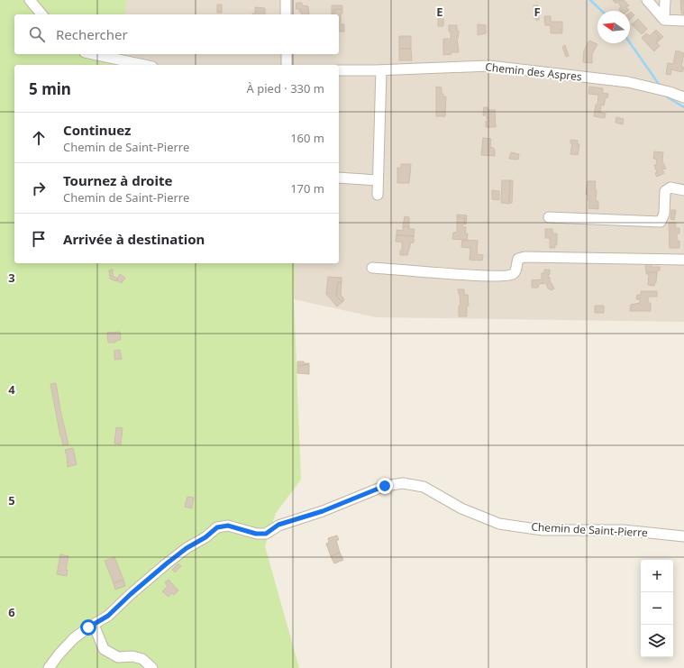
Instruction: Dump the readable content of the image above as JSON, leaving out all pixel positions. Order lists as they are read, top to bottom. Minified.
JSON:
{"streets":{"street":["Chemin des Aspres","Chemin de Saint-Pierre"]},"north":"left","page":{"search":"Rechercher","heading":["5 min","À pied · 330 m"],"list":[["Continuez","Chemin de Saint-Pierre","160 m"],["Tournez à droite","Chemin de Saint-Pierre","170 m"],"Arrivée à destination"],"map_buttons":["+","−"]},"grid":{"columns":["E","F"],"rows":["3","4","5","6"]}}
